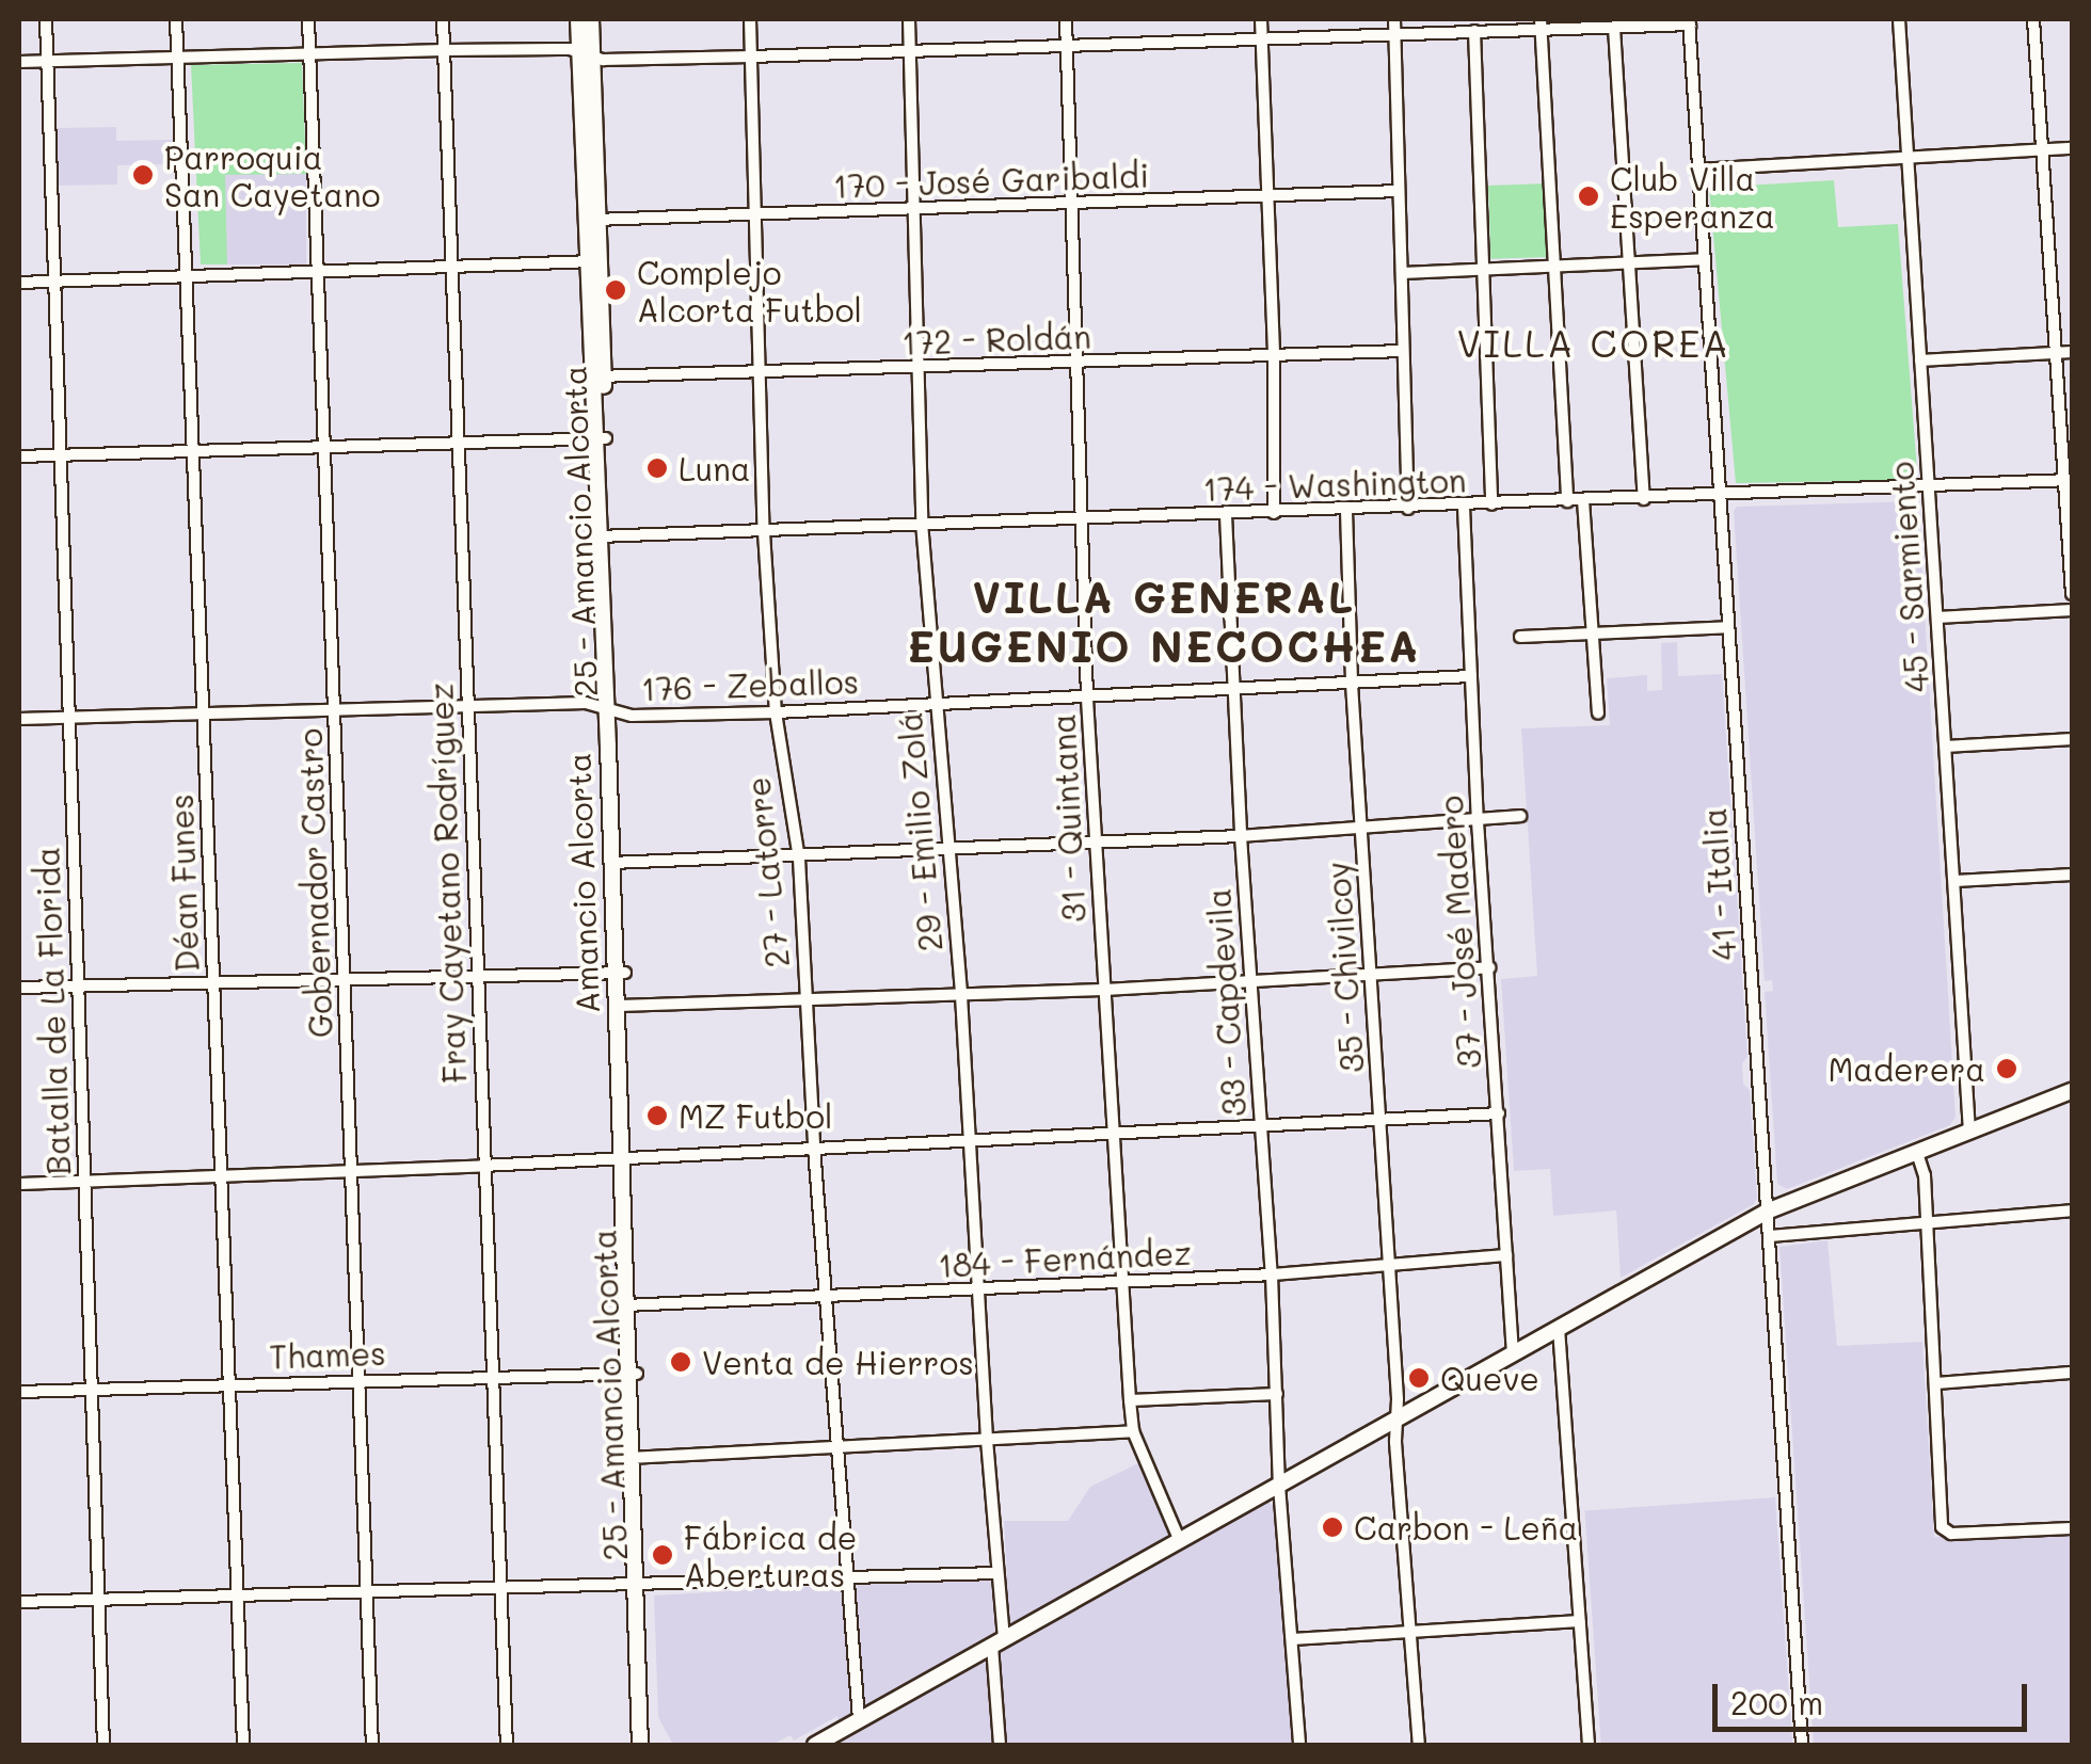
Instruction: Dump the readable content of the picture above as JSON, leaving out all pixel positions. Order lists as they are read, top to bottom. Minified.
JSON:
{"streets":{"main road":["25 - Amancio Alcorta","Amancio Alcorta"],"street":["170 - José Garibaldi","172 - Roldán","174 - Washington","45 - Sarmiento","176 - Zeballos","31 - Quintana","29 - Emilio Zolá","27 - Latorre","Déan Funes","Gobernador Castro","Fray Cayetano Rodríguez","41 - Italia","37 - José Madero","35 - Chivilcoy","33 - Capdevila","Batalla de La Florida","184 - Fernández","Thames"]},"crossings":[["170 - José Garibaldi","25 - Amancio Alcorta"],["170 - José Garibaldi","31 - Quintana"],["170 - José Garibaldi","29 - Emilio Zolá"],["170 - José Garibaldi","27 - Latorre"],["172 - Roldán","25 - Amancio Alcorta"],["172 - Roldán","31 - Quintana"],["172 - Roldán","29 - Emilio Zolá"],["172 - Roldán","27 - Latorre"],["172 - Roldán","Amancio Alcorta"],["174 - Washington","45 - Sarmiento"],["174 - Washington","31 - Quintana"],["174 - Washington","29 - Emilio Zolá"],["174 - Washington","27 - Latorre"],["174 - Washington","Amancio Alcorta"],["174 - Washington","41 - Italia"],["174 - Washington","37 - José Madero"],["174 - Washington","35 - Chivilcoy"],["174 - Washington","33 - Capdevila"],["25 - Amancio Alcorta","Amancio Alcorta"],["25 - Amancio Alcorta","184 - Fernández"],["25 - Amancio Alcorta","Thames"],["176 - Zeballos","31 - Quintana"],["176 - Zeballos","29 - Emilio Zolá"],["176 - Zeballos","27 - Latorre"],["176 - Zeballos","Déan Funes"],["176 - Zeballos","Gobernador Castro"],["176 - Zeballos","Fray Cayetano Rodríguez"],["176 - Zeballos","Amancio Alcorta"],["176 - Zeballos","37 - José Madero"],["176 - Zeballos","35 - Chivilcoy"],["176 - Zeballos","33 - Capdevila"],["176 - Zeballos","Batalla de La Florida"],["31 - Quintana","184 - Fernández"],["29 - Emilio Zolá","184 - Fernández"],["27 - Latorre","184 - Fernández"],["Déan Funes","Thames"],["Gobernador Castro","Thames"],["Fray Cayetano Rodríguez","Thames"],["37 - José Madero","184 - Fernández"],["35 - Chivilcoy","184 - Fernández"],["33 - Capdevila","184 - Fernández"],["Batalla de La Florida","Thames"]],"districts":["VILLA COREA","VILLA GENERAL EUGENIO NECOCHEA"],"places":["Parroquia San Cayetano","Club Villa Esperanza","Complejo Alcorta Futbol","Luna","Maderera","MZ Futbol","Venta de Hierros","Queve","Carbon - Leña","Fábrica de Aberturas"],"scale_bar":"200 m"}
